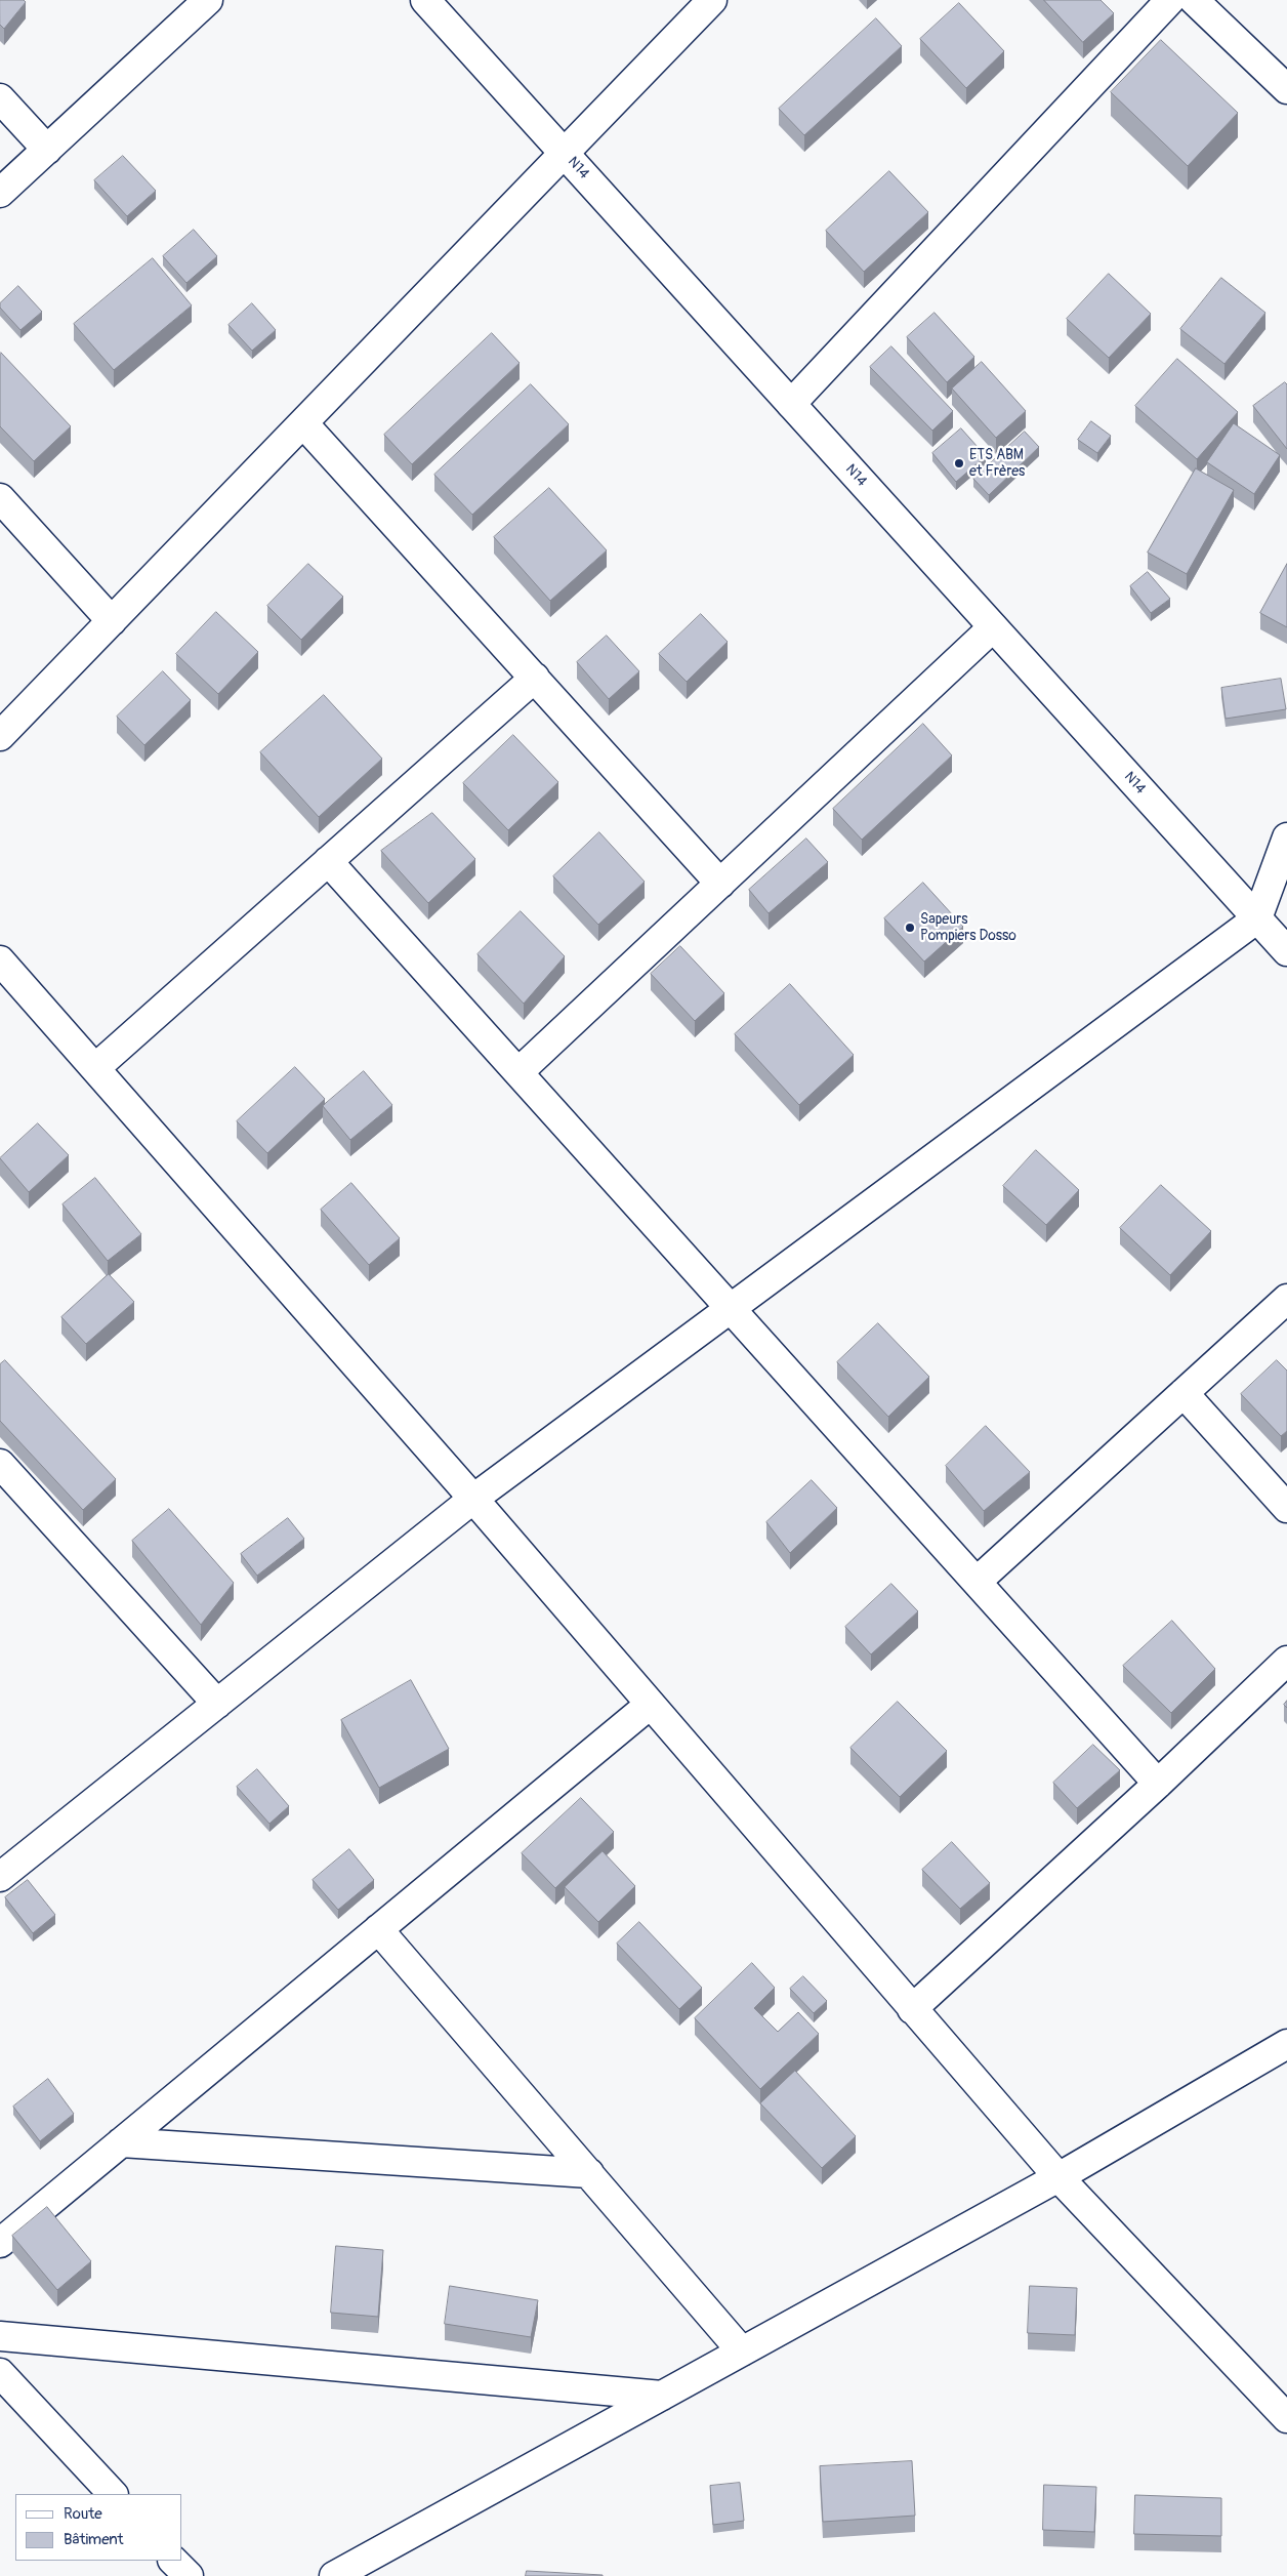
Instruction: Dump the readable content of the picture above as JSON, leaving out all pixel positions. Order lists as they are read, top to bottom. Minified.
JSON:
{"streets":{"street":["N14"]},"places":["ETS ABM et Frères","Sapeurs Pompiers Dosso"],"legend":["Route","Bâtiment"]}
